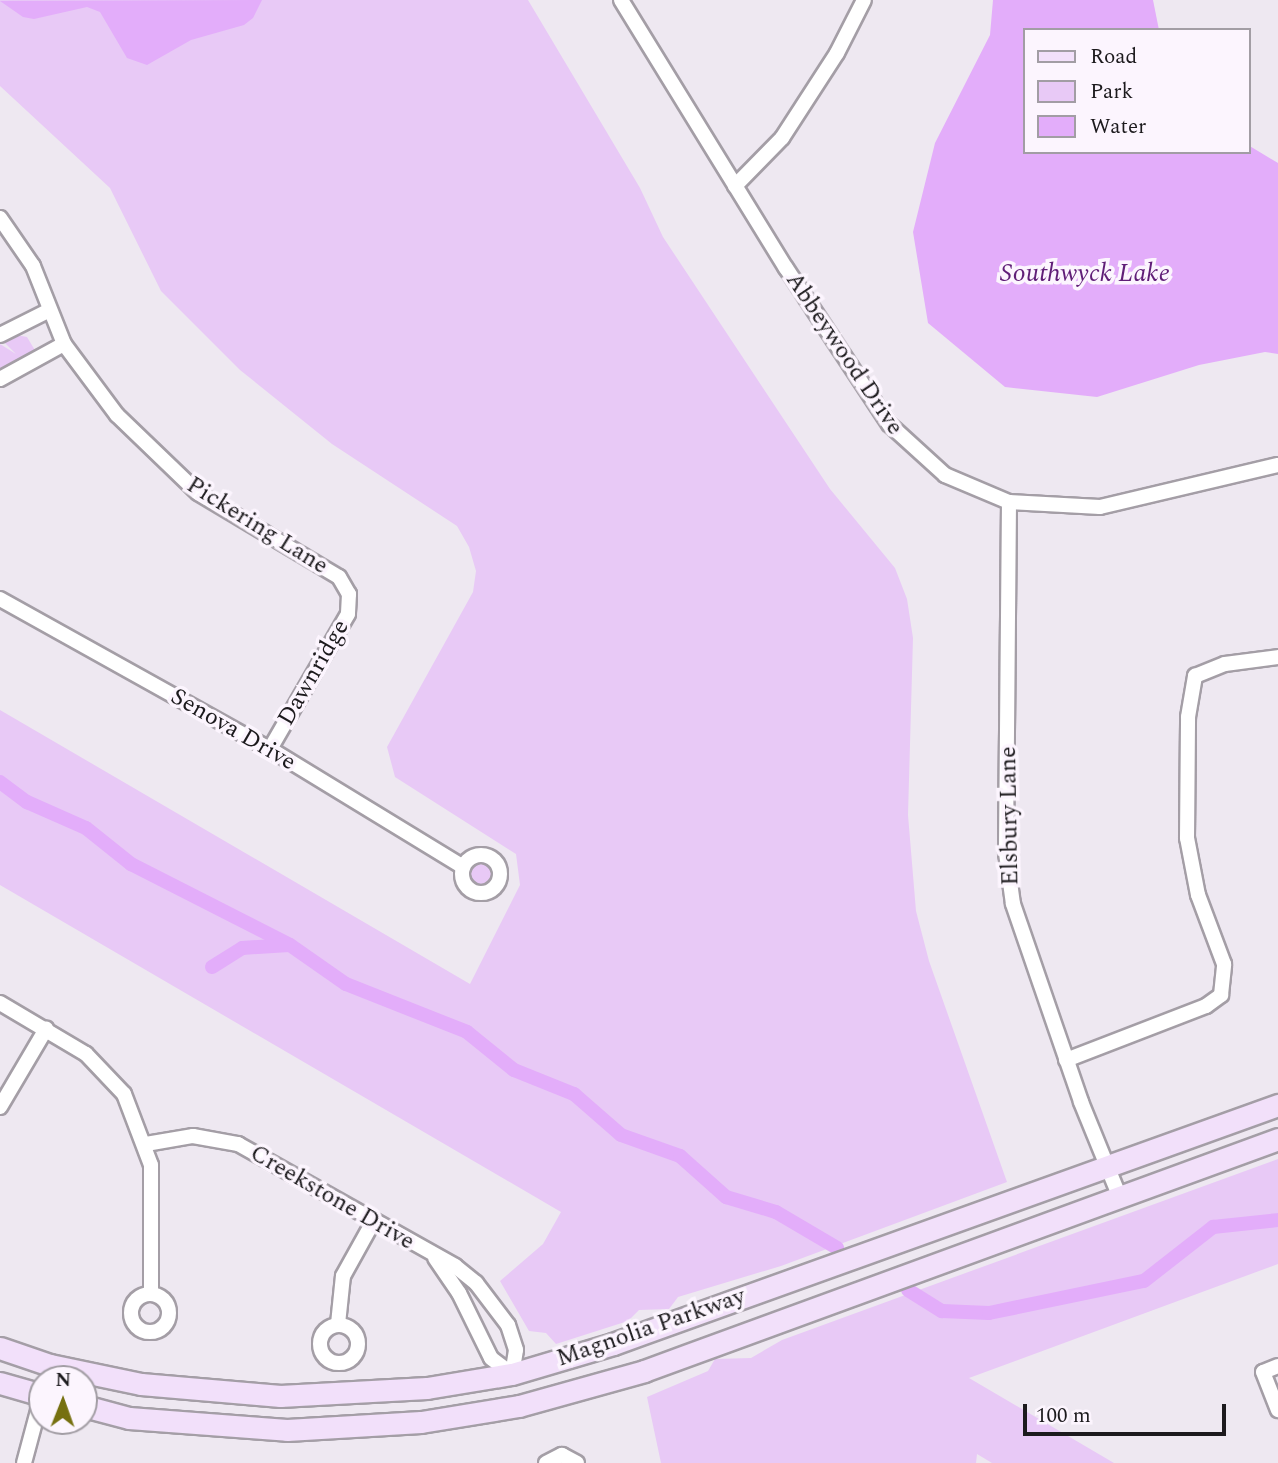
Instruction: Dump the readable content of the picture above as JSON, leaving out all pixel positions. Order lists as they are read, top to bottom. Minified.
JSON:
{"streets":{"main road":["Magnolia Parkway"],"street":["Abbeywood Drive","Pickering Lane","Dawnridge","Senova Drive","Elsbury Lane","Creekstone Drive"]},"crossings":[["Abbeywood Drive","Elsbury Lane"],["Pickering Lane","Dawnridge"],["Dawnridge","Senova Drive"],["Elsbury Lane","Magnolia Parkway"],["Creekstone Drive","Magnolia Parkway"]],"water":["Southwyck Lake"],"legend":["Road","Park","Water"],"scale_bar":"100 m","north":"top"}
